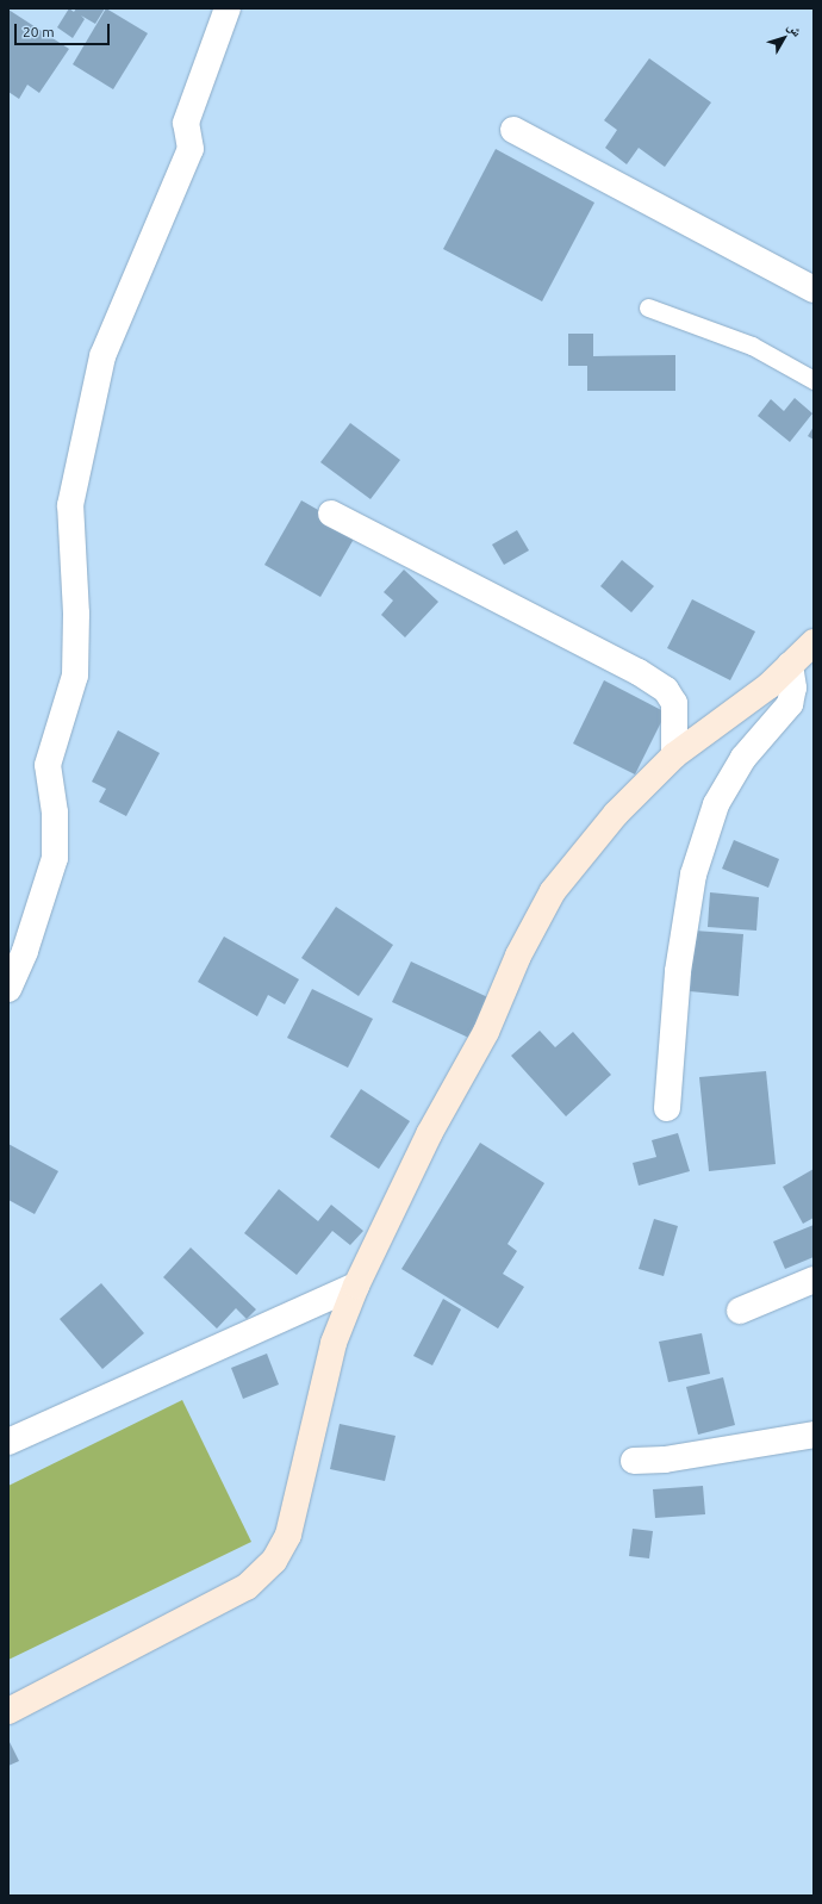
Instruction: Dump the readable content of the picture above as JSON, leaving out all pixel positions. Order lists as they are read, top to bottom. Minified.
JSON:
{"scale_bar":"20 m","north":"top right"}
